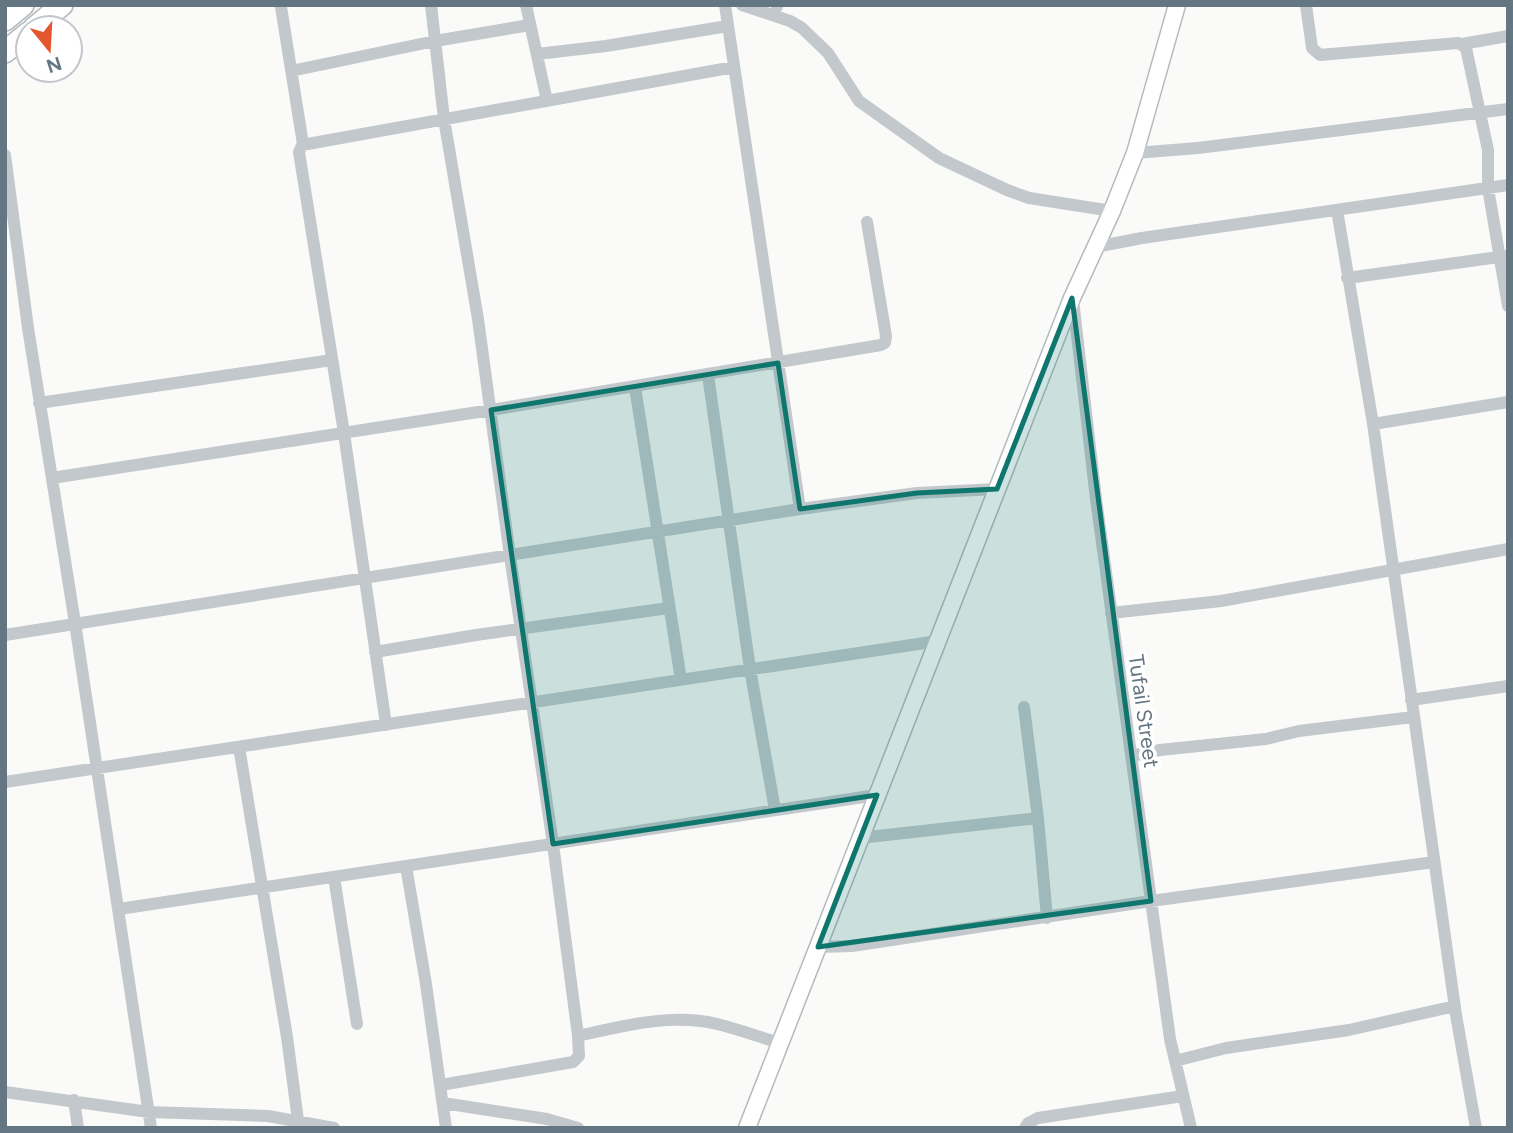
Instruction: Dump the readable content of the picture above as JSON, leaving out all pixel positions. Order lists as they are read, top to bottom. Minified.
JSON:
{"streets":{"street":["Tufail Street"]},"north":"bottom"}
